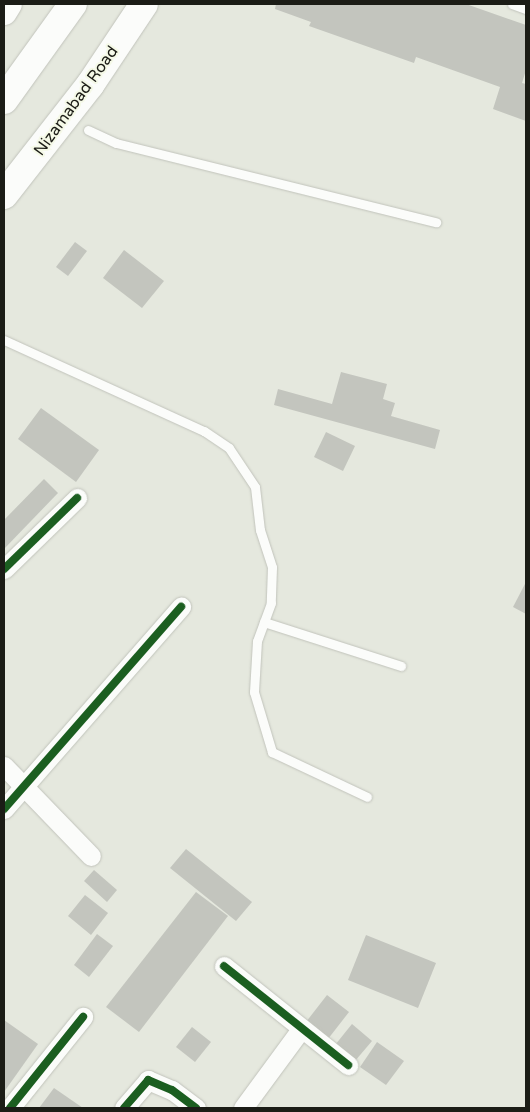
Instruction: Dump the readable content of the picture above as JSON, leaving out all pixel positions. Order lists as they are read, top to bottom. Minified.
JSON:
{"streets":{"highway":["Nizamabad Road"]}}
